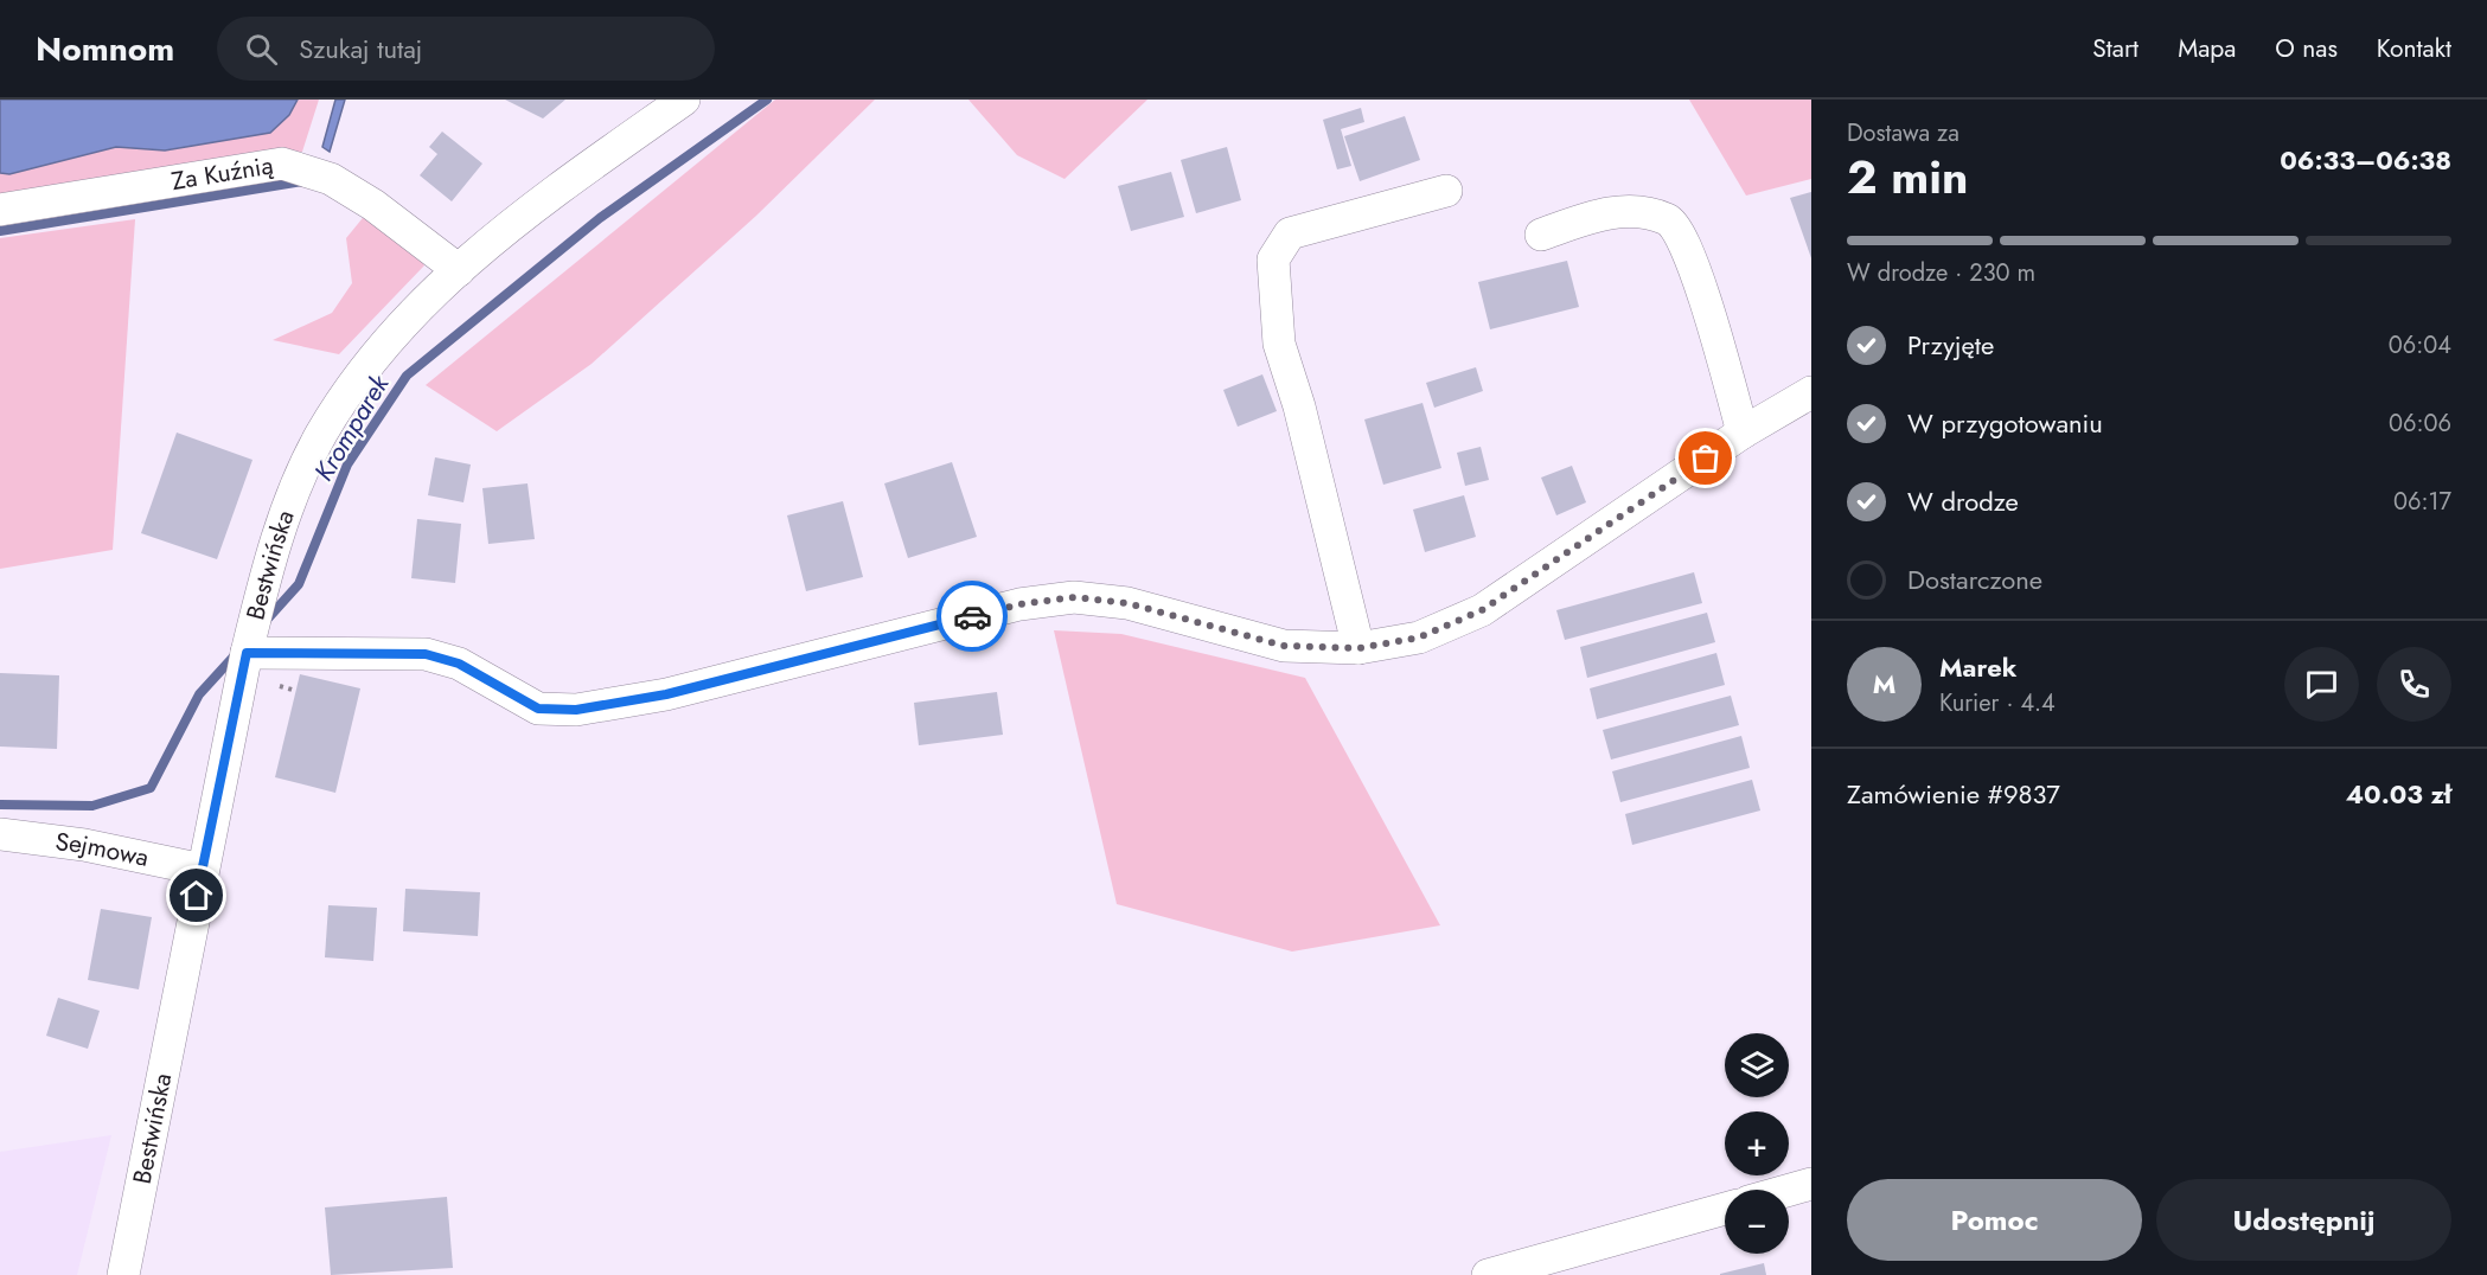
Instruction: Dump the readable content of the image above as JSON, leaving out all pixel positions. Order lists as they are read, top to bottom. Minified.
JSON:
{"streets":{"street":["Za Kuźnią","Bestwińska","Sejmowa"]},"crossings":[["Za Kuźnią","Bestwińska"],["Bestwińska","Sejmowa"]],"water":["Kromparek"],"page":{"header":"Nomnom","search":"Szukaj tutaj","nav":["Start","Mapa","O nas","Kontakt"],"heading":["2 min","Dostawa za","06:33–06:38"],"panel":["Marek","Kurier · 4.4","Zamówienie #9837","40.03 zł"],"bar":"W drodze · 230 m","list":[["Przyjęte","06:04"],["W przygotowaniu","06:06"],["W drodze","06:17"],"Dostarczone"],"round":"M","map_buttons":["+","−"],"buttons":["Pomoc","Udostępnij"]}}
